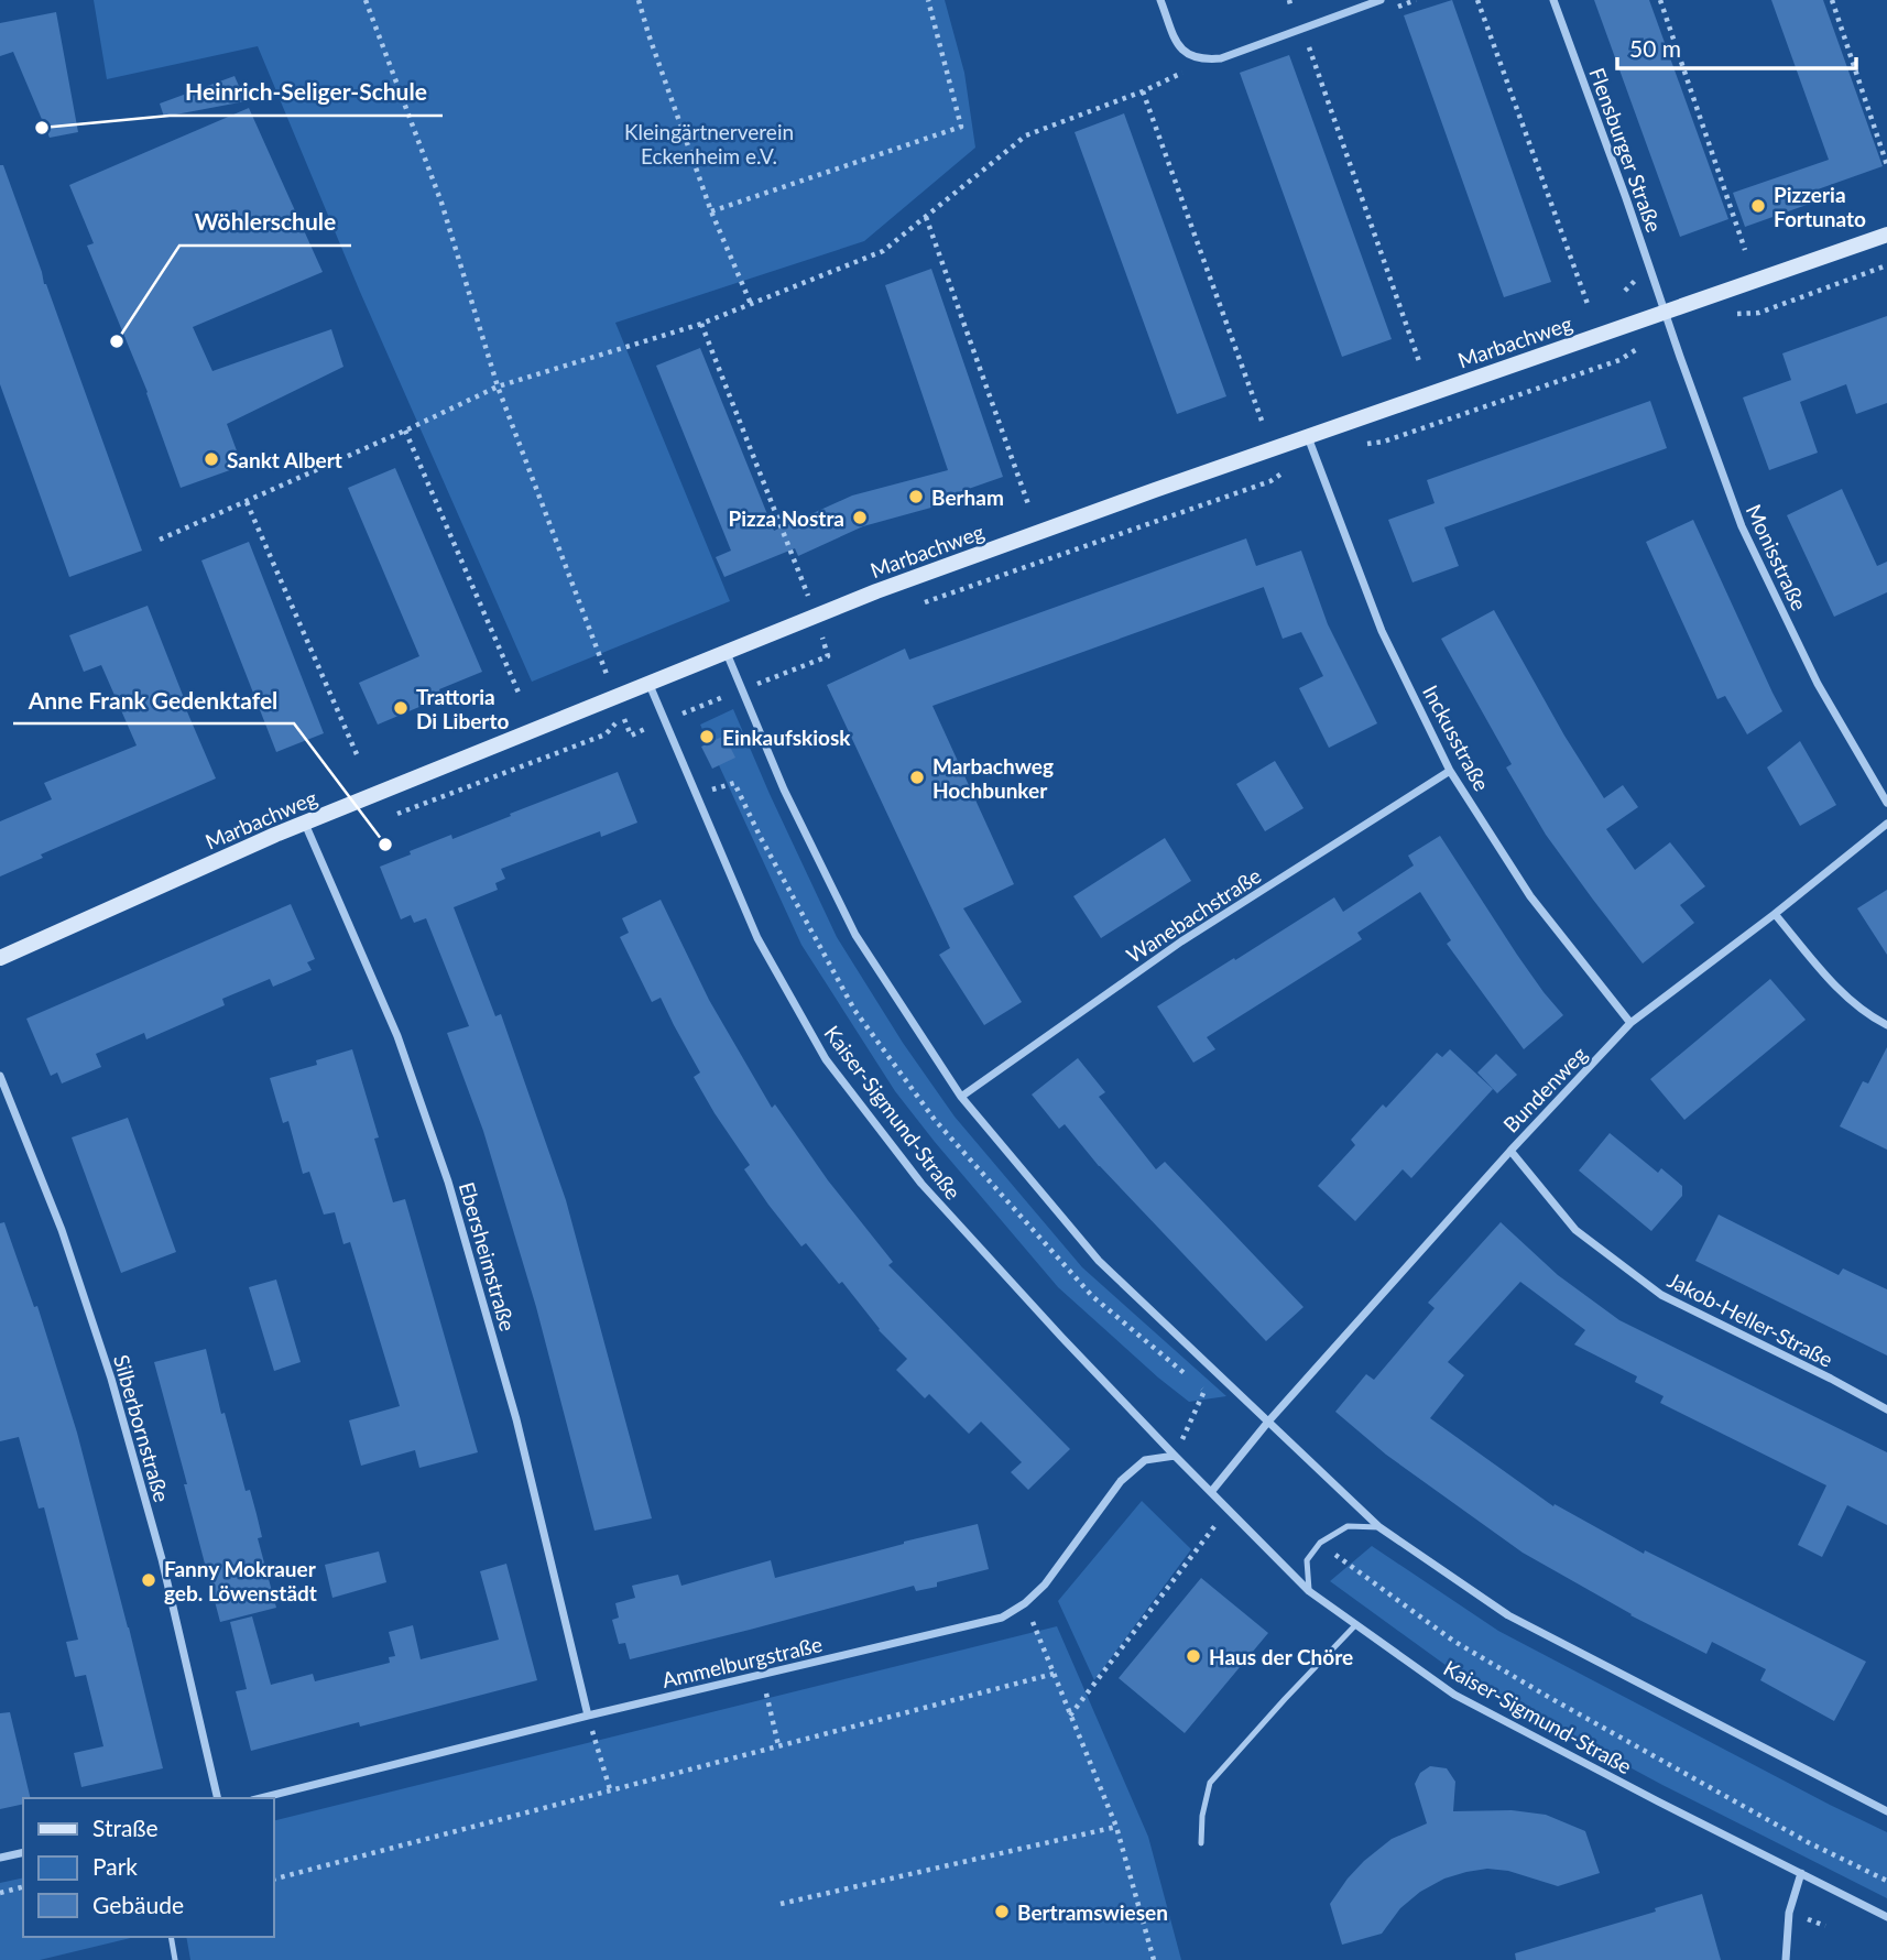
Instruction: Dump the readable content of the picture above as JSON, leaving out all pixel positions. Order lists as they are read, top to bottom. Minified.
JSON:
{"streets":{"main road":["Marbachweg"],"street":["Flensburger Straße","Monisstraße","Inckusstraße","Wanebachstraße","Bundenweg","Kaiser-Sigmund-Straße","Ebersheimstraße","Jakob-Heller-Straße","Silberbornstraße","Ammelburgstraße"]},"crossings":[["Flensburger Straße","Marbachweg"],["Flensburger Straße","Monisstraße"],["Marbachweg","Monisstraße"],["Marbachweg","Inckusstraße"],["Marbachweg","Kaiser-Sigmund-Straße"],["Marbachweg","Ebersheimstraße"],["Inckusstraße","Wanebachstraße"],["Inckusstraße","Bundenweg"],["Bundenweg","Jakob-Heller-Straße"],["Kaiser-Sigmund-Straße","Ammelburgstraße"],["Ebersheimstraße","Ammelburgstraße"]],"parks":["Kleingärtnerverein Eckenheim e.V."],"places":["Heinrich-Seliger-Schule","Pizzeria Fortunato","Wöhlerschule","Sankt Albert","Berham","Pizza Nostra","Trattoria Di Liberto","Einkaufskiosk","Marbachweg Hochbunker","Anne Frank Gedenktafel","Fanny Mokrauer geb. Löwenstädt","Haus der Chöre","Bertramswiesen"],"legend":["Straße","Park","Gebäude"],"scale_bar":"50 m"}
